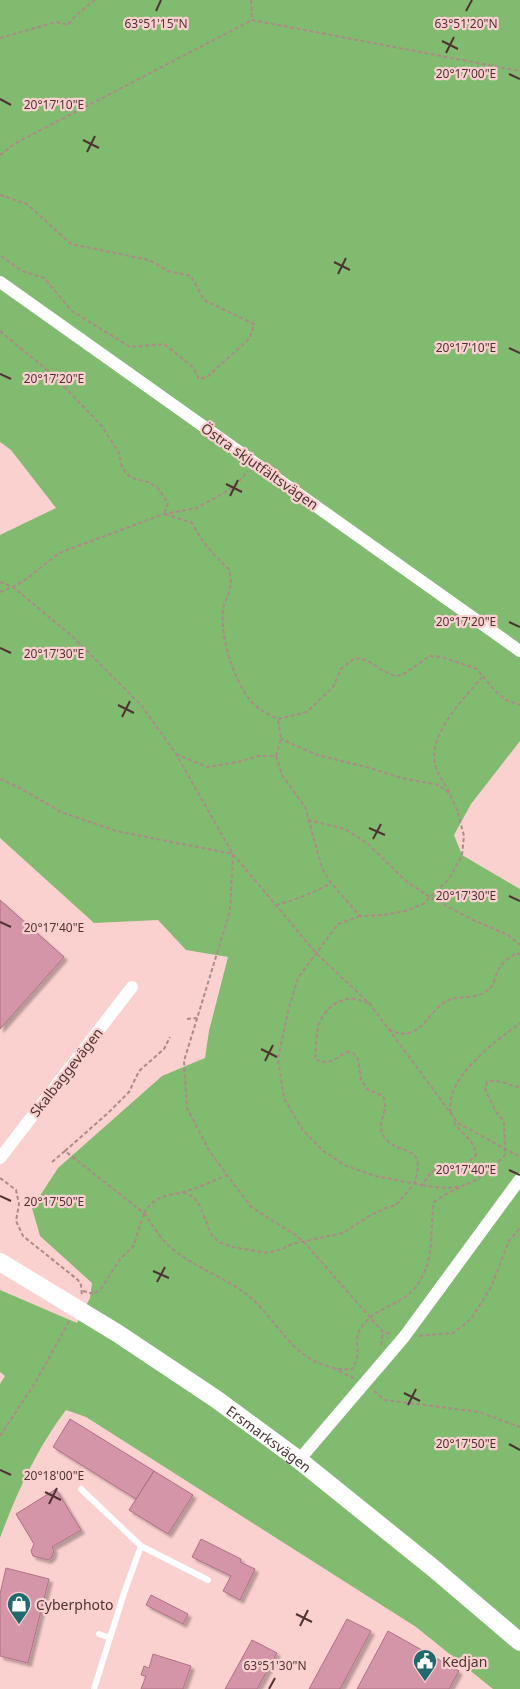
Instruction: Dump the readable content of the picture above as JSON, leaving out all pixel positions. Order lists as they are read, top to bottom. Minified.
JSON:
{"streets":{"main road":["Ersmarksvägen"],"street":["Östra skjutfältsvägen","Skalbaggevägen"]},"places":{"shop":["Cyberphoto"],"public building":["Kedjan"]},"coordinates":["63°51'15\"N","63°51'20\"N","20°17'00\"E","20°17'10\"E","20°17'20\"E","20°17'30\"E","20°17'40\"E","20°17'50\"E","20°18'00\"E","63°51'30\"N"]}
